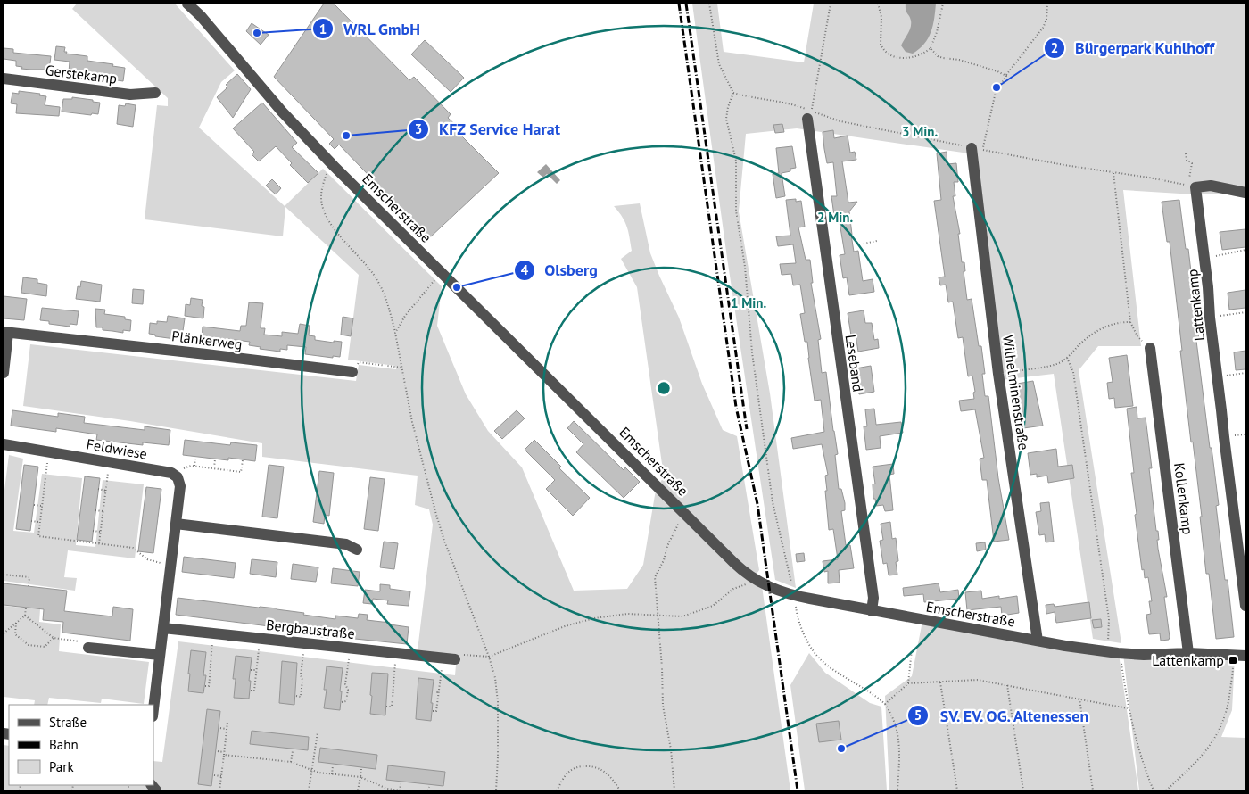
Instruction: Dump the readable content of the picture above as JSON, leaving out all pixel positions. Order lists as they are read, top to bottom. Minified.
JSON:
{"streets":{"street":["Gerstekamp","Emscherstraße","Lattenkamp","Plänkerweg","Leseband","Wilhelminenstraße","Feldwiese","Kollenkamp","Bergbaustraße"]},"crossings":[["Emscherstraße","Leseband"],["Emscherstraße","Wilhelminenstraße"],["Emscherstraße","Kollenkamp"]],"places":{"other":["WRL GmbH","Bürgerpark Kuhlhoff","KFZ Service Harat","Olsberg","SV. EV. OG. Altenessen"],"transit":["Lattenkamp"]},"legend":["Straße","Bahn","Park"],"rings":["3 Min.","2 Min.","1 Min."]}
